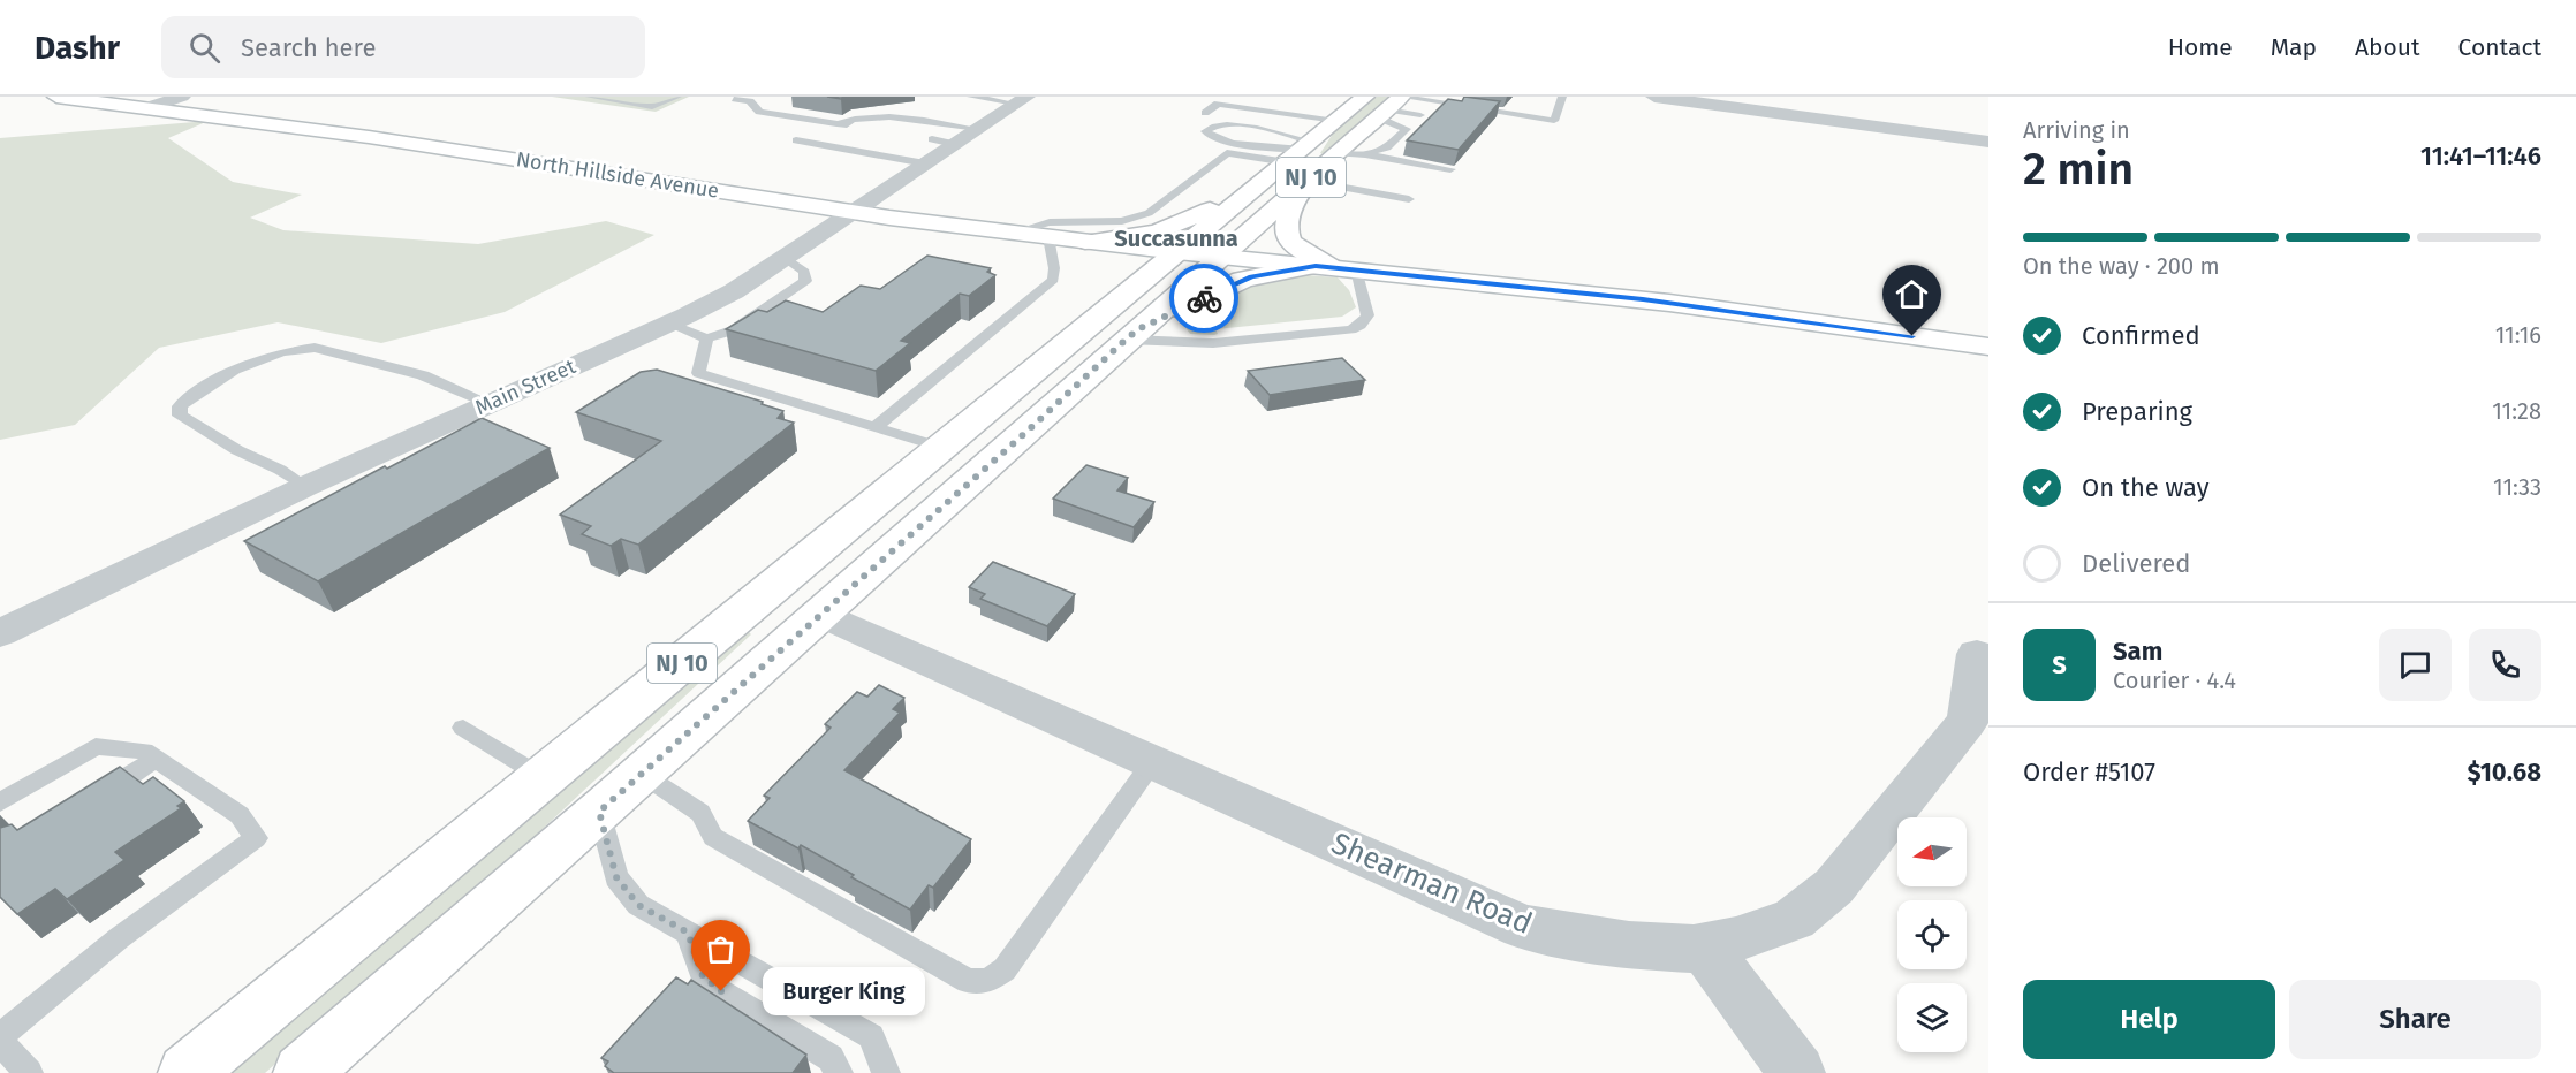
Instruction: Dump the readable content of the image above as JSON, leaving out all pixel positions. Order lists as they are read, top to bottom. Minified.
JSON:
{"streets":{"main road":["North Hillside Avenue","NJ 10"],"street":["Main Street","Shearman Road"]},"crossings":[["North Hillside Avenue","NJ 10"],["North Hillside Avenue","Main Street"],["NJ 10","Shearman Road"]],"districts":["Succasunna"],"places":["Burger King"],"north":"left","page":{"header":"Dashr","search":"Search here","nav":["Home","Map","About","Contact"],"heading":["2 min","Arriving in","11:41–11:46"],"panel":["Sam","Courier · 4.4","Order #5107","$10.68"],"bar":"On the way · 200 m","list":[["Confirmed","11:16"],["Preparing","11:28"],["On the way","11:33"],"Delivered"],"round":"S","buttons":["Help","Share"],"bubble":"Burger King"}}
